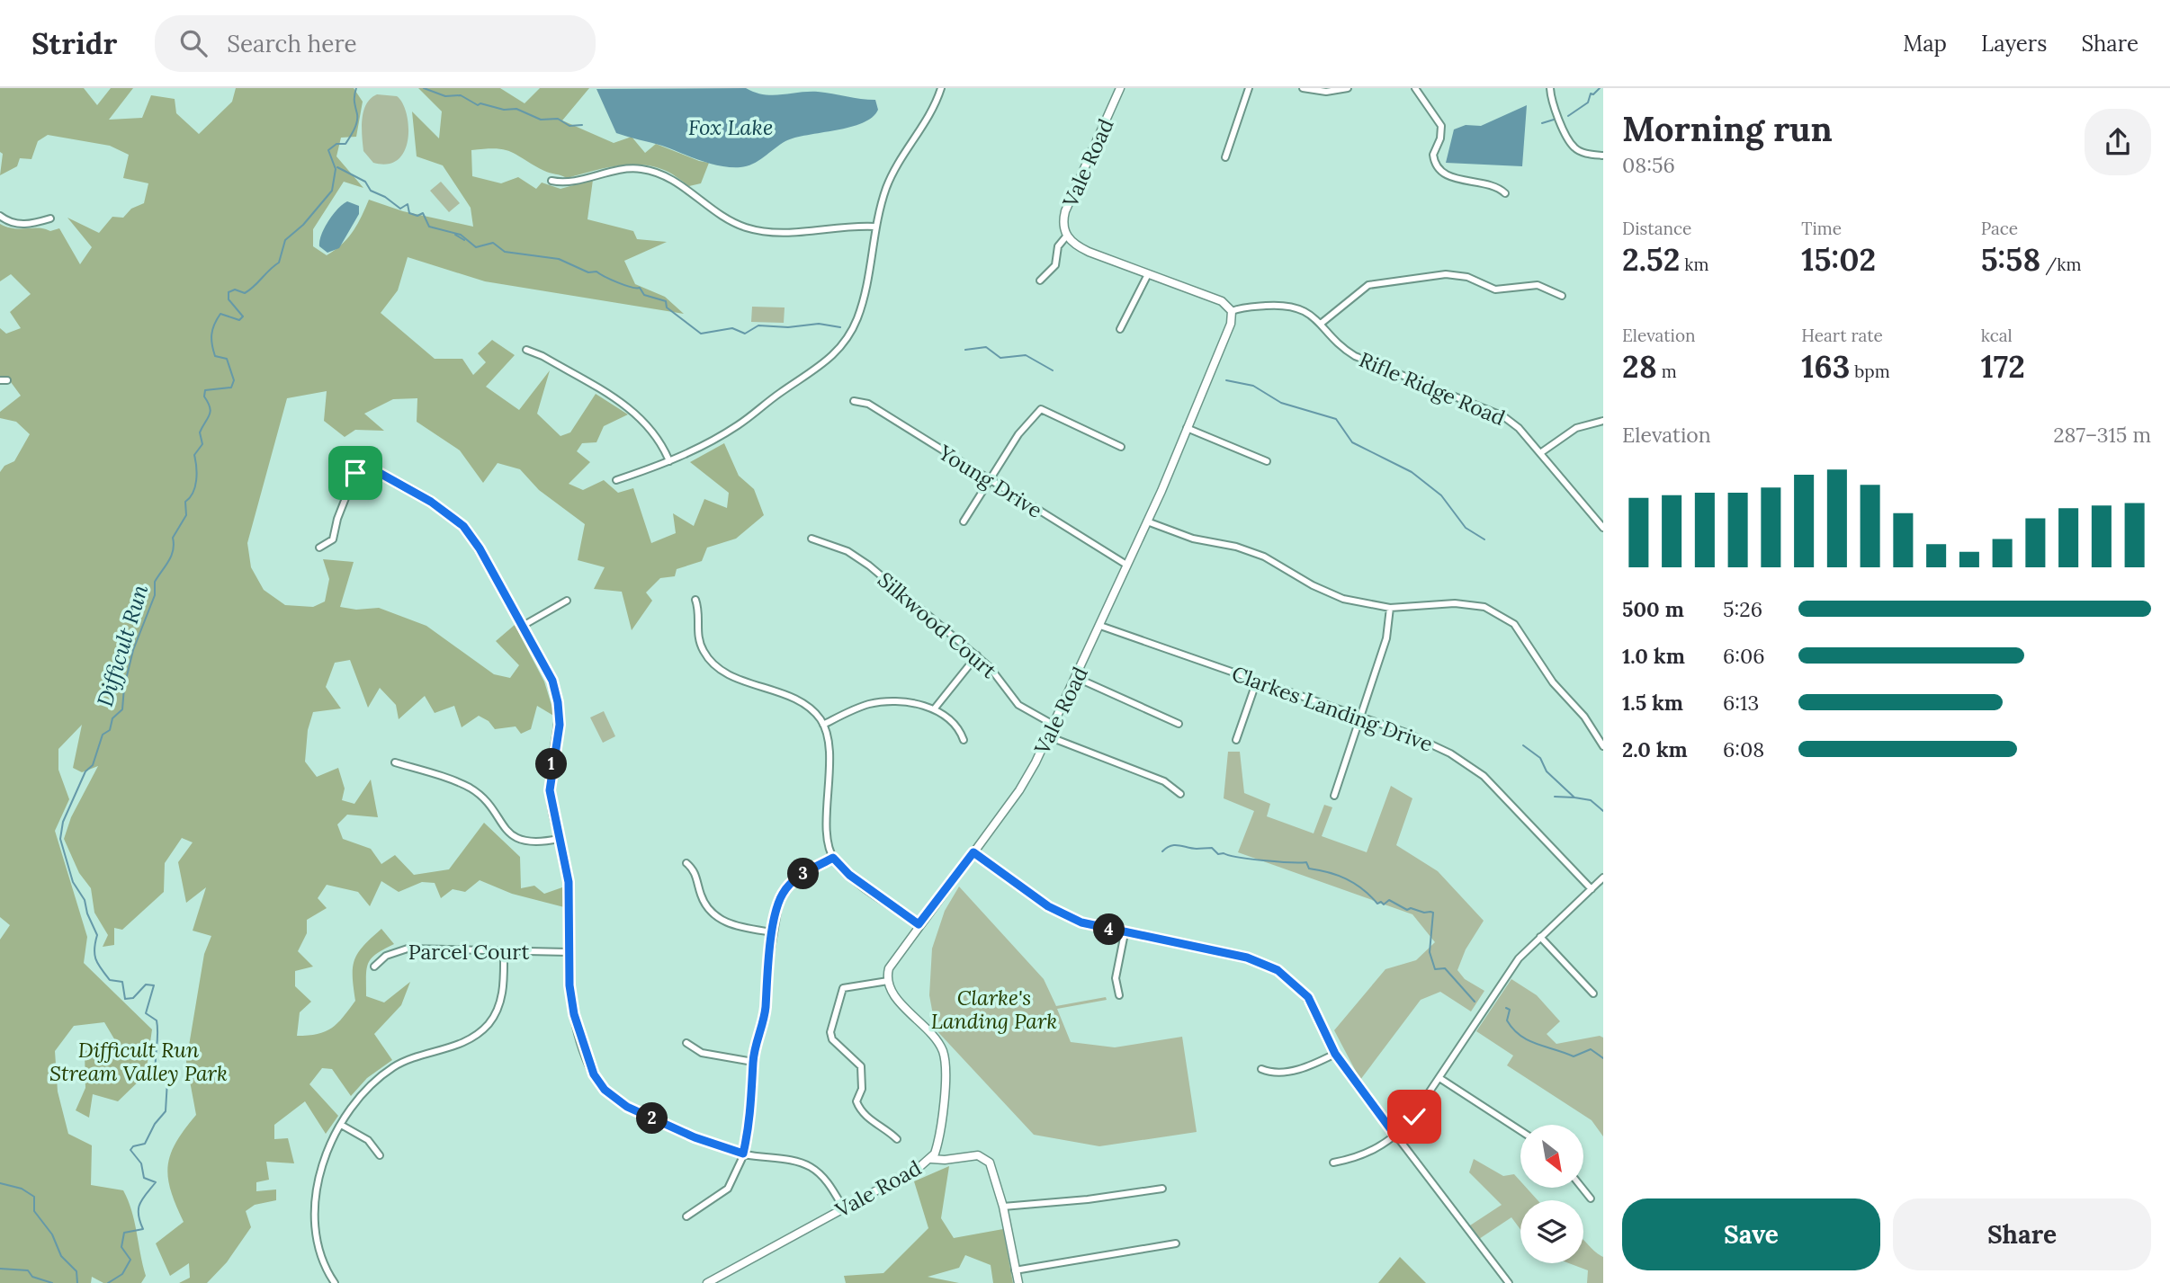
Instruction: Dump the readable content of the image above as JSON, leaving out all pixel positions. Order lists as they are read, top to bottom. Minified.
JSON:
{"streets":{"main road":["Vale Road"],"street":["Rifle Ridge Road","Young Drive","Silkwood Court","Clarkes Landing Drive","Parcel Court"]},"crossings":[["Vale Road","Rifle Ridge Road"],["Vale Road","Young Drive"],["Vale Road","Silkwood Court"],["Vale Road","Clarkes Landing Drive"]],"water":["Fox Lake","Difficult Run"],"parks":["Clarke's Landing Park","Difficult Run Stream Valley Park"],"north":"bottom right","page":{"header":"Stridr","search":"Search here","nav":["Map","Layers","Share"],"heading":["Morning run","08:56"],"stats":[["Distance","2.52 km"],["Time","15:02"],["Pace","5:58 /km"],["Elevation","28 m"],["Heart rate","163 bpm"],["kcal","172"]],"chart":["Elevation","287–315 m"],"list":[{"name":"500 m","note":"5:26"},{"name":"1.0 km","note":"6:06"},{"name":"1.5 km","note":"6:13"},{"name":"2.0 km","note":"6:08"}],"pins":["1","3","4","2"],"buttons":["Save","Share"]}}
